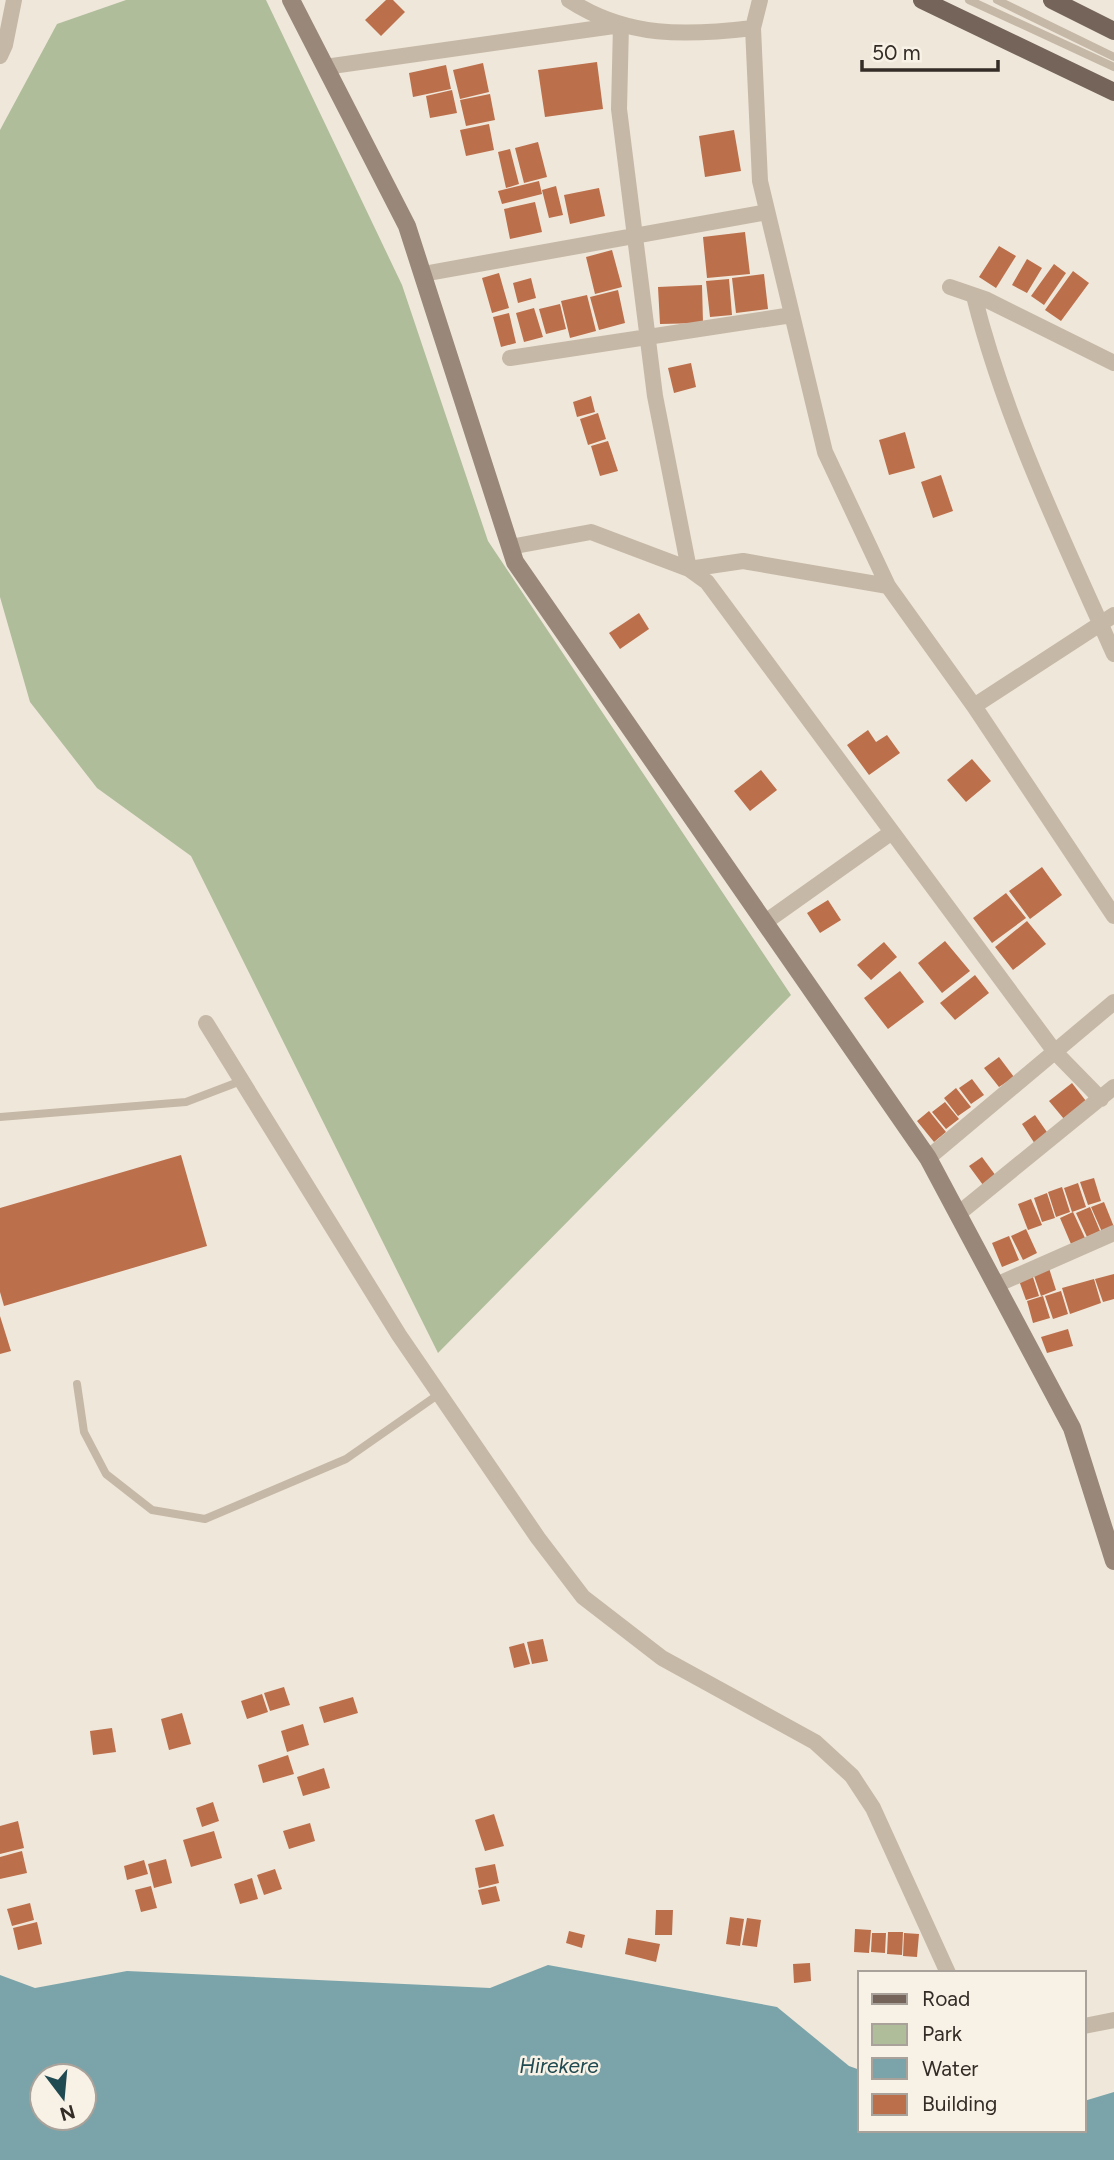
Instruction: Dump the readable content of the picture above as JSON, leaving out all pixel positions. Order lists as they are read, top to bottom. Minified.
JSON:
{"water":["Hirekere"],"legend":["Road","Park","Water","Building"],"scale_bar":"50 m","north":"bottom"}
